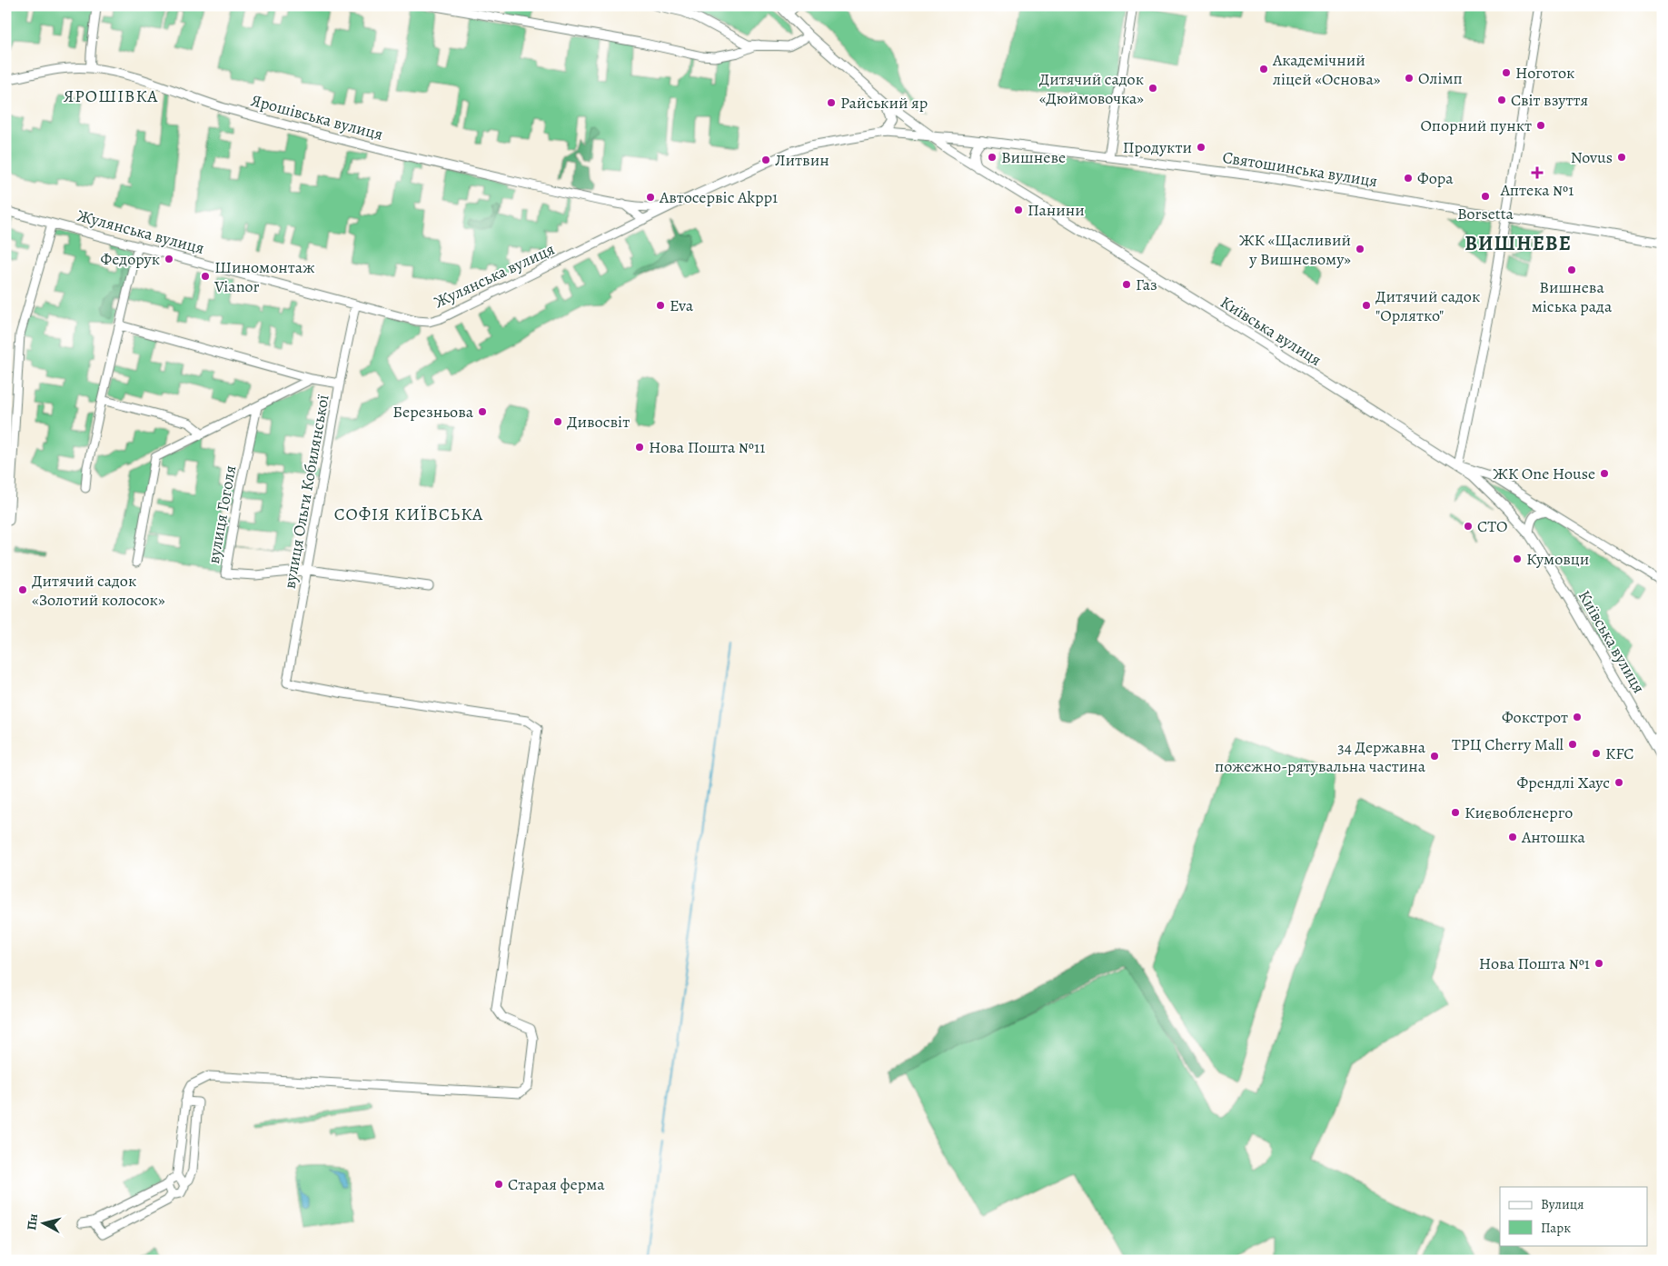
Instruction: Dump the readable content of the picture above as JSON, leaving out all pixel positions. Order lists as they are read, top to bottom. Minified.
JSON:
{"streets":{"main road":["Київська вулиця"],"street":["Ярошівська вулиця","Святошинська вулиця","Жулянська вулиця","вулиця Ольги Кобилянської","вулиця Гоголя"]},"crossings":[["Ярошівська вулиця","Жулянська вулиця"],["Святошинська вулиця","Жулянська вулиця"],["Святошинська вулиця","Київська вулиця"],["Жулянська вулиця","Київська вулиця"],["Жулянська вулиця","вулиця Ольги Кобилянської"],["вулиця Ольги Кобилянської","вулиця Гоголя"]],"districts":["ЯРОШІВКА","ВИШНЕВЕ","СОФІЯ КИЇВСЬКА"],"places":{"other":["Академічний ліцей «Основа»","Ноготок","Олімп","Дитячий садок «Дюймовочка»","Світ взуття","Райський яр","Опорний пункт","Продукти","Вишневе","Novus","Литвин","Фора","Borsetta","Автосервіс Akpp1","Панини","ЖК «Щасливий у Вишневому»","Федорук","Вишнева міська рада","Шиномонтаж Vianor","Газ","Eva","Дитячий садок \"Орлятко\"","Березньова","Дивосвіт","Нова Пошта №11","ЖК One House","СТО","Кумовци","Дитячий садок «Золотий колосок»","Фокстрот","ТРЦ Cherry Mall","KFC","34 Державна пожежно-рятувальна частина","Френдлі Хаус","Києвобленерго","Антошка","Нова Пошта №1","Старая ферма"],"health":["Аптека №1"]},"legend":["Вулиця","Парк"],"north":"left"}
